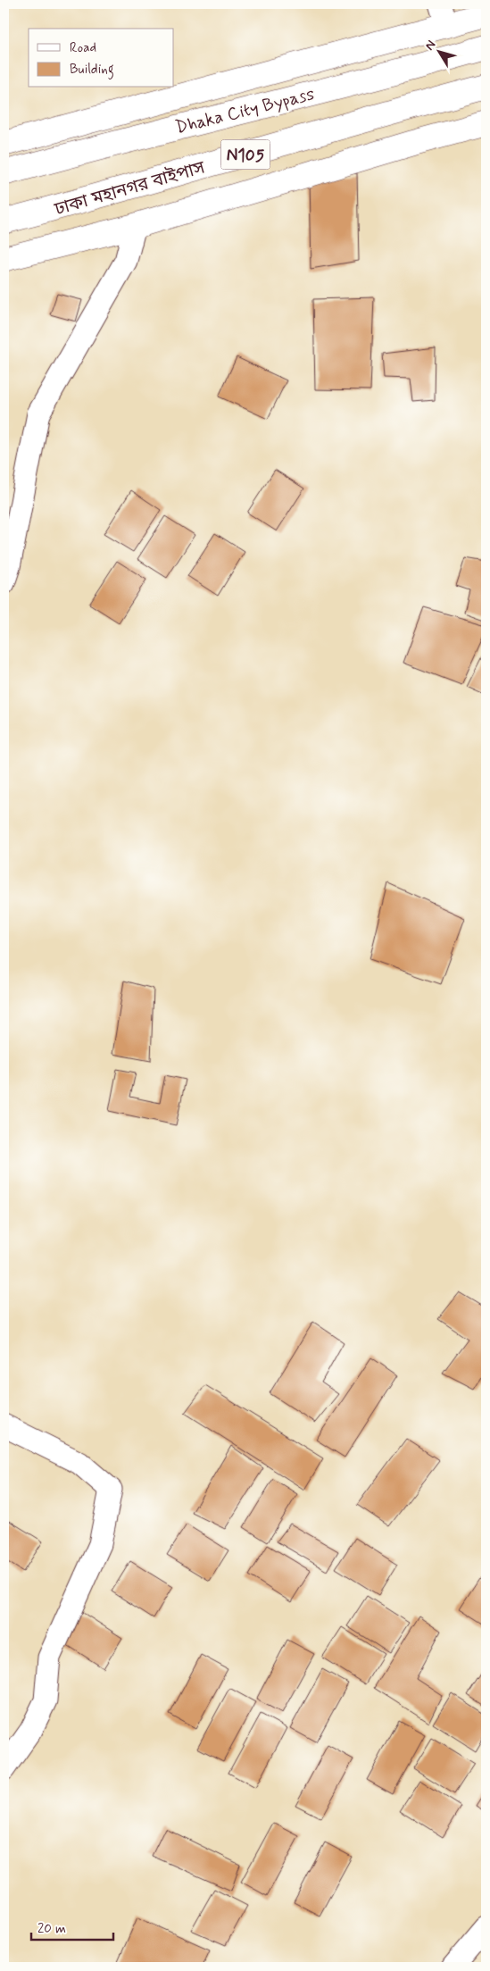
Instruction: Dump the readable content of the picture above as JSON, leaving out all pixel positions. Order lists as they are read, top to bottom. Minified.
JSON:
{"streets":{"main road":["Dhaka City Bypass","N105","ঢাকা মহানগর বাইপাস"]},"legend":["Road","Building"],"scale_bar":"20 m","north":"top left"}
